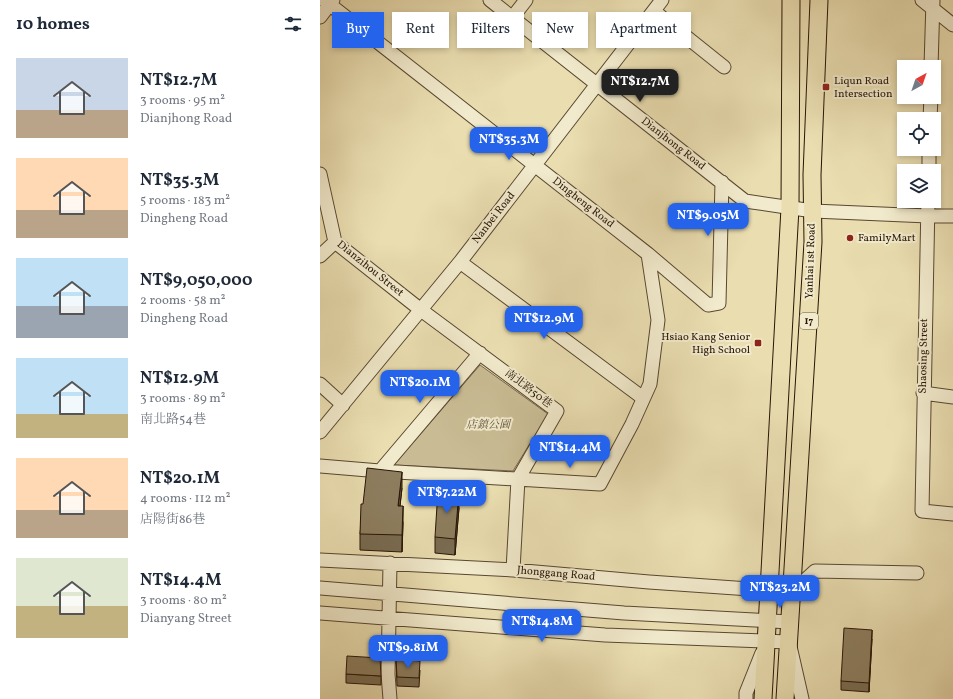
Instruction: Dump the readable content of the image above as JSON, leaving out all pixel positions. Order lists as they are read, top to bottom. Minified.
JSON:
{"streets":{"main road":["Yanhai 1st Road","17"],"street":["Dianjhong Road","Dingheng Road","Nanbei Road","Dianzihou Street","Shaosing Street","南北路50巷","Jhonggang Road"]},"crossings":[["Dianjhong Road","Dingheng Road"],["Dianjhong Road","Nanbei Road"],["Dianjhong Road","Yanhai 1st Road"],["Dianjhong Road","17"],["Dianjhong Road","Shaosing Street"],["Dingheng Road","Nanbei Road"],["Nanbei Road","Dianzihou Street"],["Nanbei Road","南北路50巷"],["Yanhai 1st Road","17"],["Yanhai 1st Road","Jhonggang Road"],["Dianzihou Street","南北路50巷"],["17","Jhonggang Road"],["南北路50巷","Jhonggang Road"]],"parks":["店鎮公園"],"places":{"transit":["Liqun Road Intersection","Hsiao Kang Senior High School"],"other":["FamilyMart"]},"north":"top right","page":{"heading":"10 homes","chip":["Buy","Rent","Filters","New","Apartment"],"list":[{"name":"NT$12.7M","note":"3 rooms · 95 m² · Dianjhong Road"},{"name":"NT$35.3M","note":"5 rooms · 183 m² · Dingheng Road"},{"name":"NT$9,050,000","note":"2 rooms · 58 m² · Dingheng Road"},{"name":"NT$12.9M","note":"3 rooms · 89 m² · 南北路54巷"},{"name":"NT$20.1M","note":"4 rooms · 112 m² · 店陽街86巷"},{"name":"NT$14.4M","note":"3 rooms · 80 m² · Dianyang Street"}],"price":["NT$12.7M","NT$35.3M","NT$9.05M","NT$12.9M","NT$20.1M","NT$14.4M","NT$7.22M","NT$23.2M","NT$14.8M","NT$9.81M"]}}
